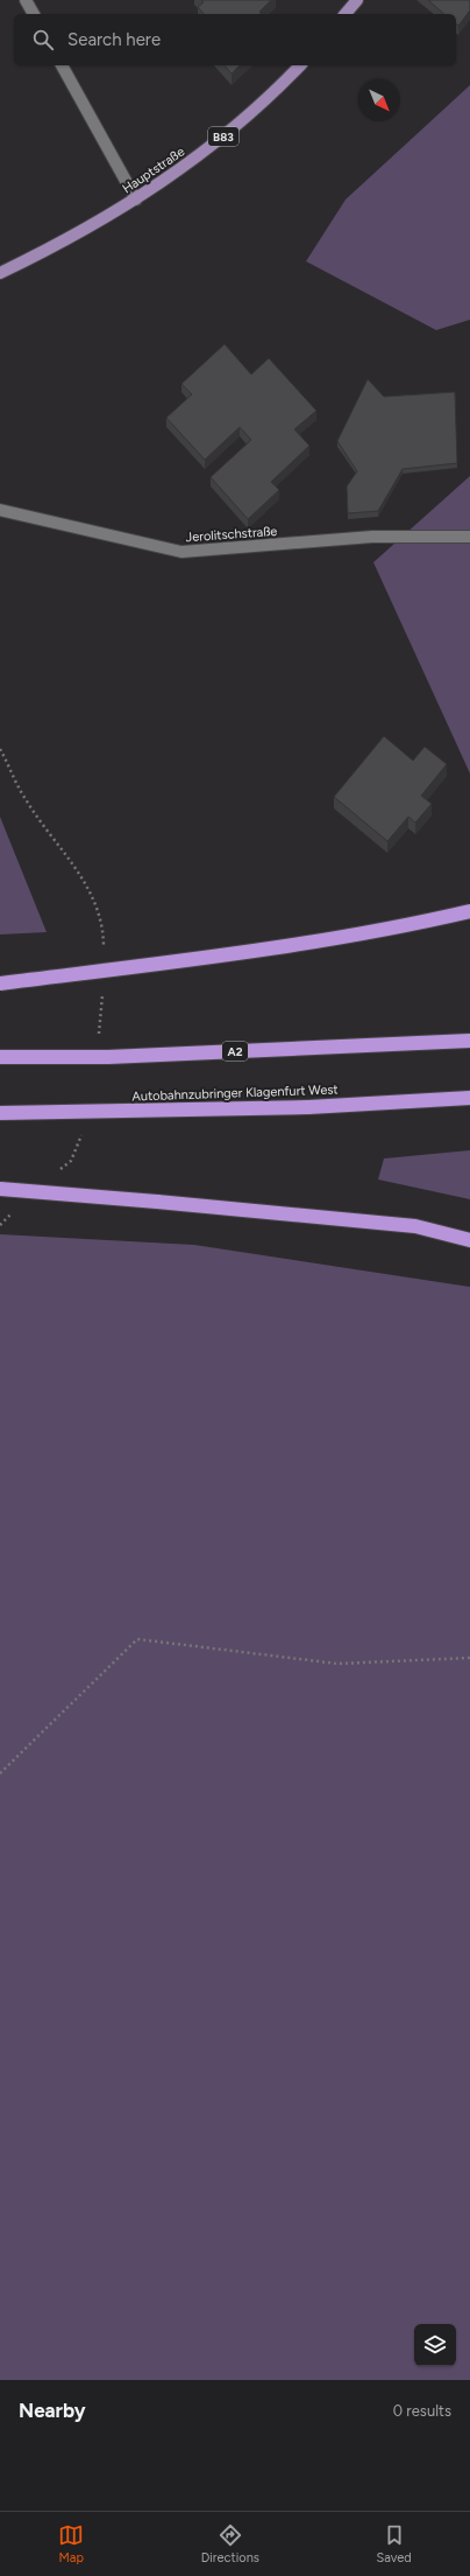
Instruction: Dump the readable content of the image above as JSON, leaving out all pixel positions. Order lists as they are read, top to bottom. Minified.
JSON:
{"streets":{"highway":["A2","Autobahnzubringer Klagenfurt West"],"main road":["B83","Hauptstraße"],"street":["Jerolitschstraße"]},"north":"bottom right","page":{"search":"Search here","heading":["Nearby","0 results"],"nav":["Map","Directions","Saved"]}}
